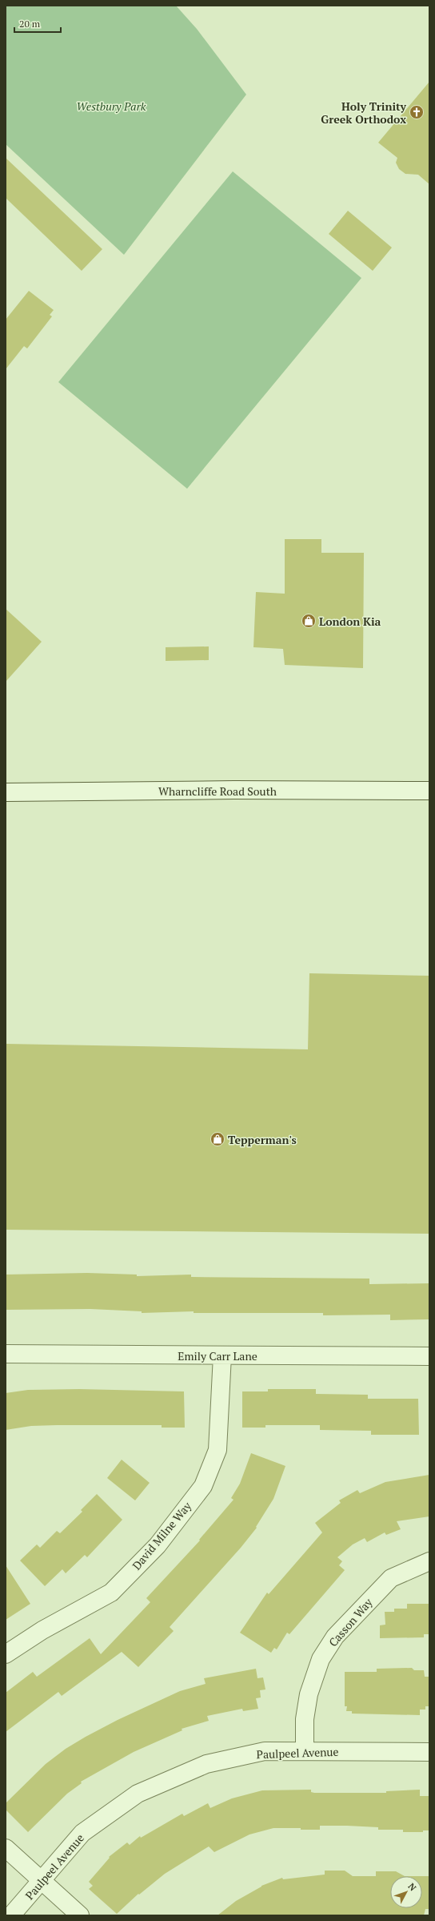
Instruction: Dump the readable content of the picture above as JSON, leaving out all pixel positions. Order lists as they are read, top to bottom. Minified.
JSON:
{"streets":{"street":["Wharncliffe Road South","Emily Carr Lane","David Milne Way","Casson Way","Paulpeel Avenue"]},"crossings":[["Emily Carr Lane","David Milne Way"],["Casson Way","Paulpeel Avenue"]],"parks":["Westbury Park"],"places":{"church":["Holy Trinity Greek Orthodox"],"shop":["London Kia","Tepperman's"]},"scale_bar":"20 m","north":"top right"}
